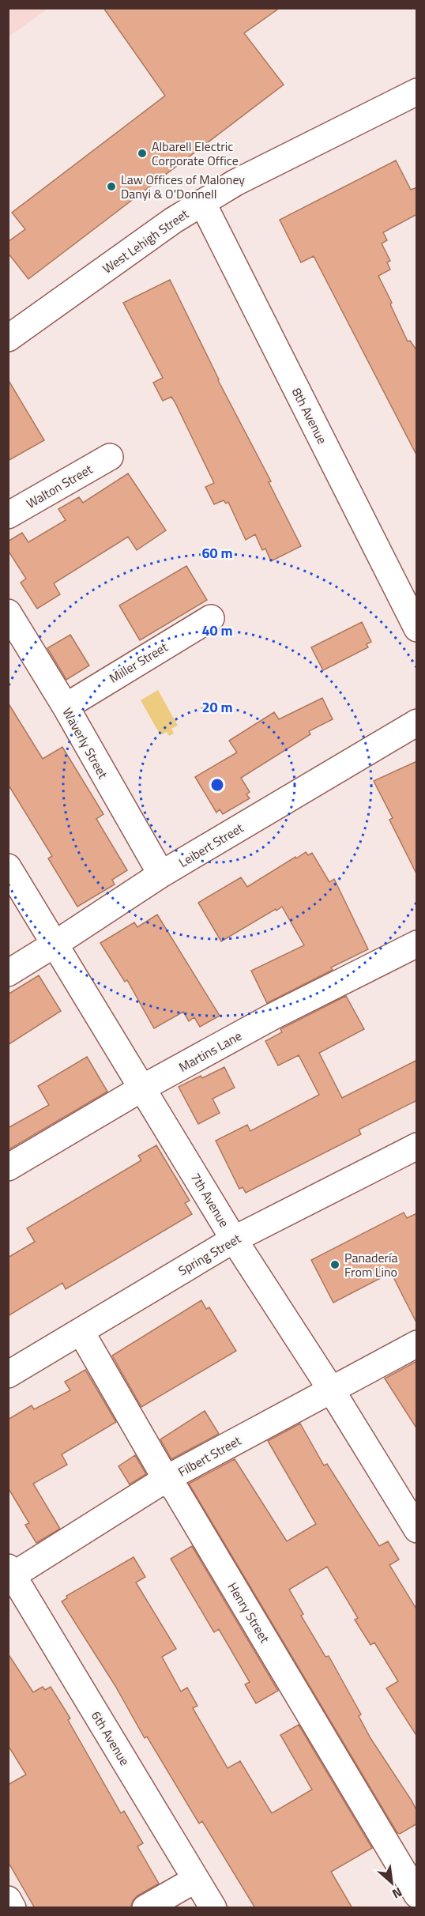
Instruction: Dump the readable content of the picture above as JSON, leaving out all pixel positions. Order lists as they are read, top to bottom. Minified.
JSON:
{"streets":{"street":["West Lehigh Street","8th Avenue","Walton Street","Miller Street","Waverly Street","Leibert Street","Martins Lane","7th Avenue","Spring Street","Filbert Street","Henry Street","6th Avenue"]},"crossings":[["West Lehigh Street","8th Avenue"],["Miller Street","Waverly Street"],["Waverly Street","Leibert Street"],["Leibert Street","7th Avenue"],["Martins Lane","7th Avenue"],["7th Avenue","Spring Street"],["7th Avenue","Filbert Street"],["Spring Street","Henry Street"],["Filbert Street","Henry Street"],["Filbert Street","6th Avenue"]],"places":["Albarell Electric Corporate Office","Law Offices of Maloney Danyi & O'Donnell","Panadería From Lino"],"north":"bottom right","rings":["60 m","40 m","20 m"]}
